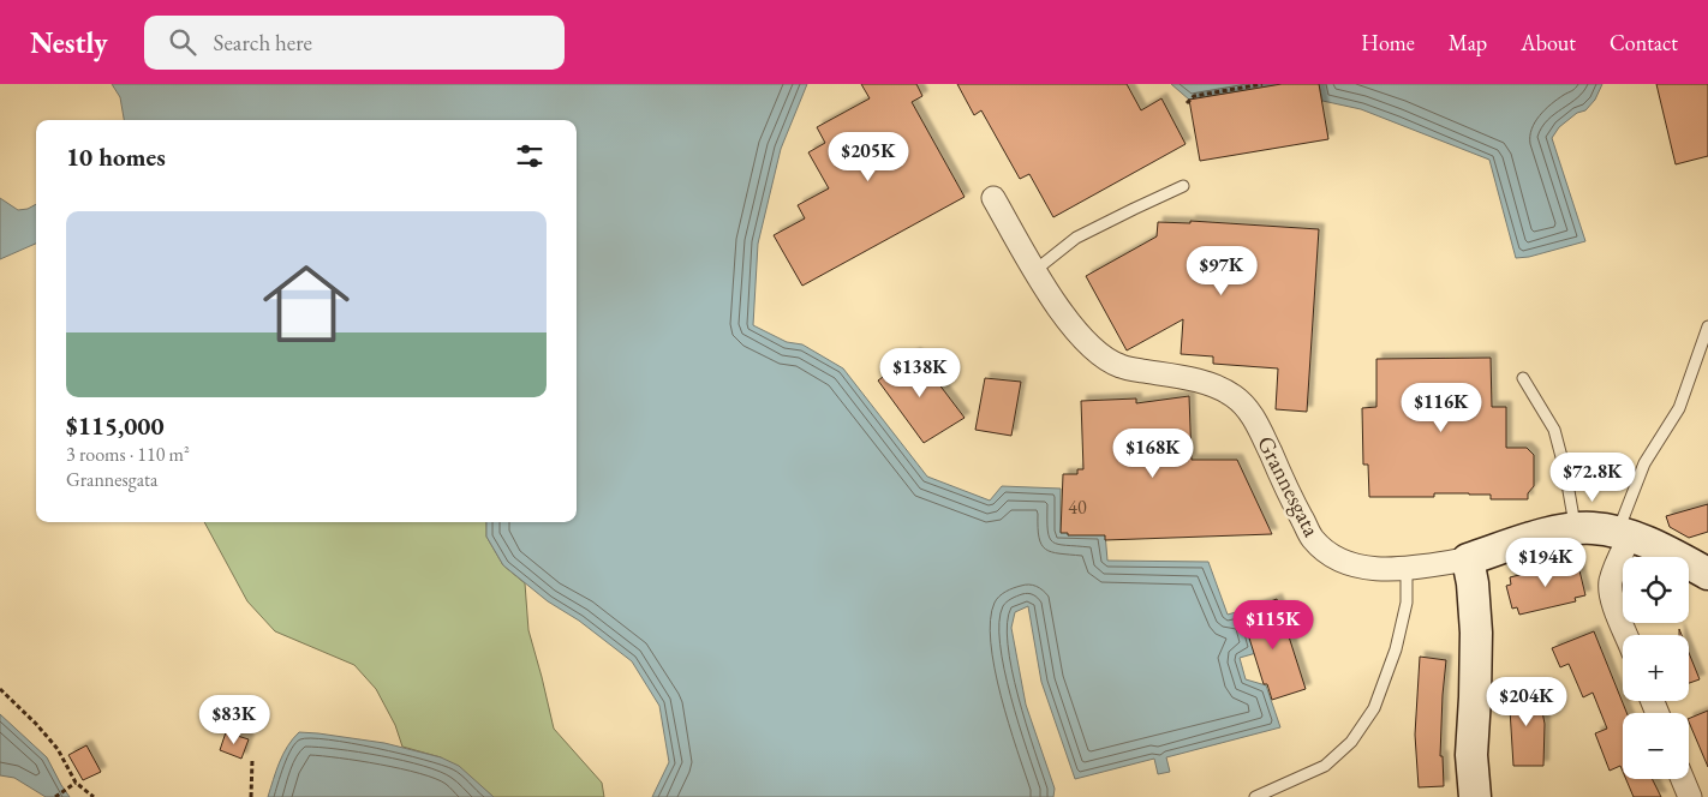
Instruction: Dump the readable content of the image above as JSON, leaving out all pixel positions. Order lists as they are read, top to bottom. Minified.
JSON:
{"streets":{"street":["Grannesgata"]},"house_numbers":["40"],"page":{"header":"Nestly","search":"Search here","nav":["Home","Map","About","Contact"],"heading":"10 homes","price":["$205K","$97K","$138K","$116K","$168K","$72.8K","$194K","$115K","$204K","$83K"],"list":[{"name":"$115,000","note":"3 rooms · 110 m² · Grannesgata"}],"map_buttons":["+","−"]}}
